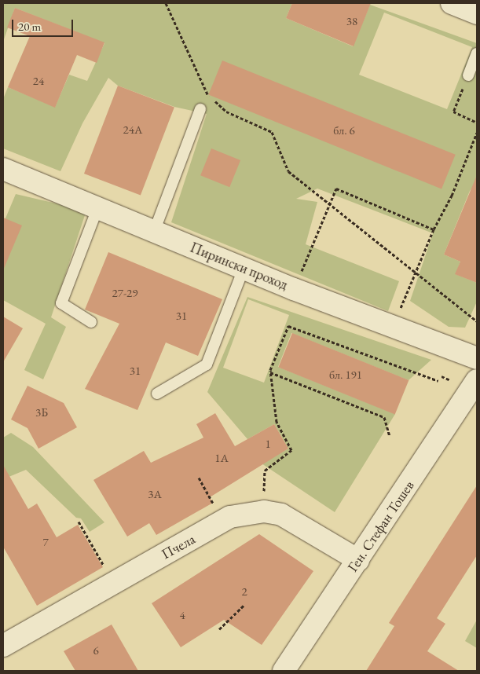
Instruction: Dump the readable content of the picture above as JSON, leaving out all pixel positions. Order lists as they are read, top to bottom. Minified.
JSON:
{"streets":{"street":["Пирински проход","Ген. Стефан Тошев","Пчела"]},"crossings":[["Ген. Стефан Тошев","Пчела"]],"house_numbers":["38","24","24А","бл. 6","27-29","31","31","бл. 191","3Б","1","1А","3А","7","2","4","6"],"scale_bar":"20 m"}
